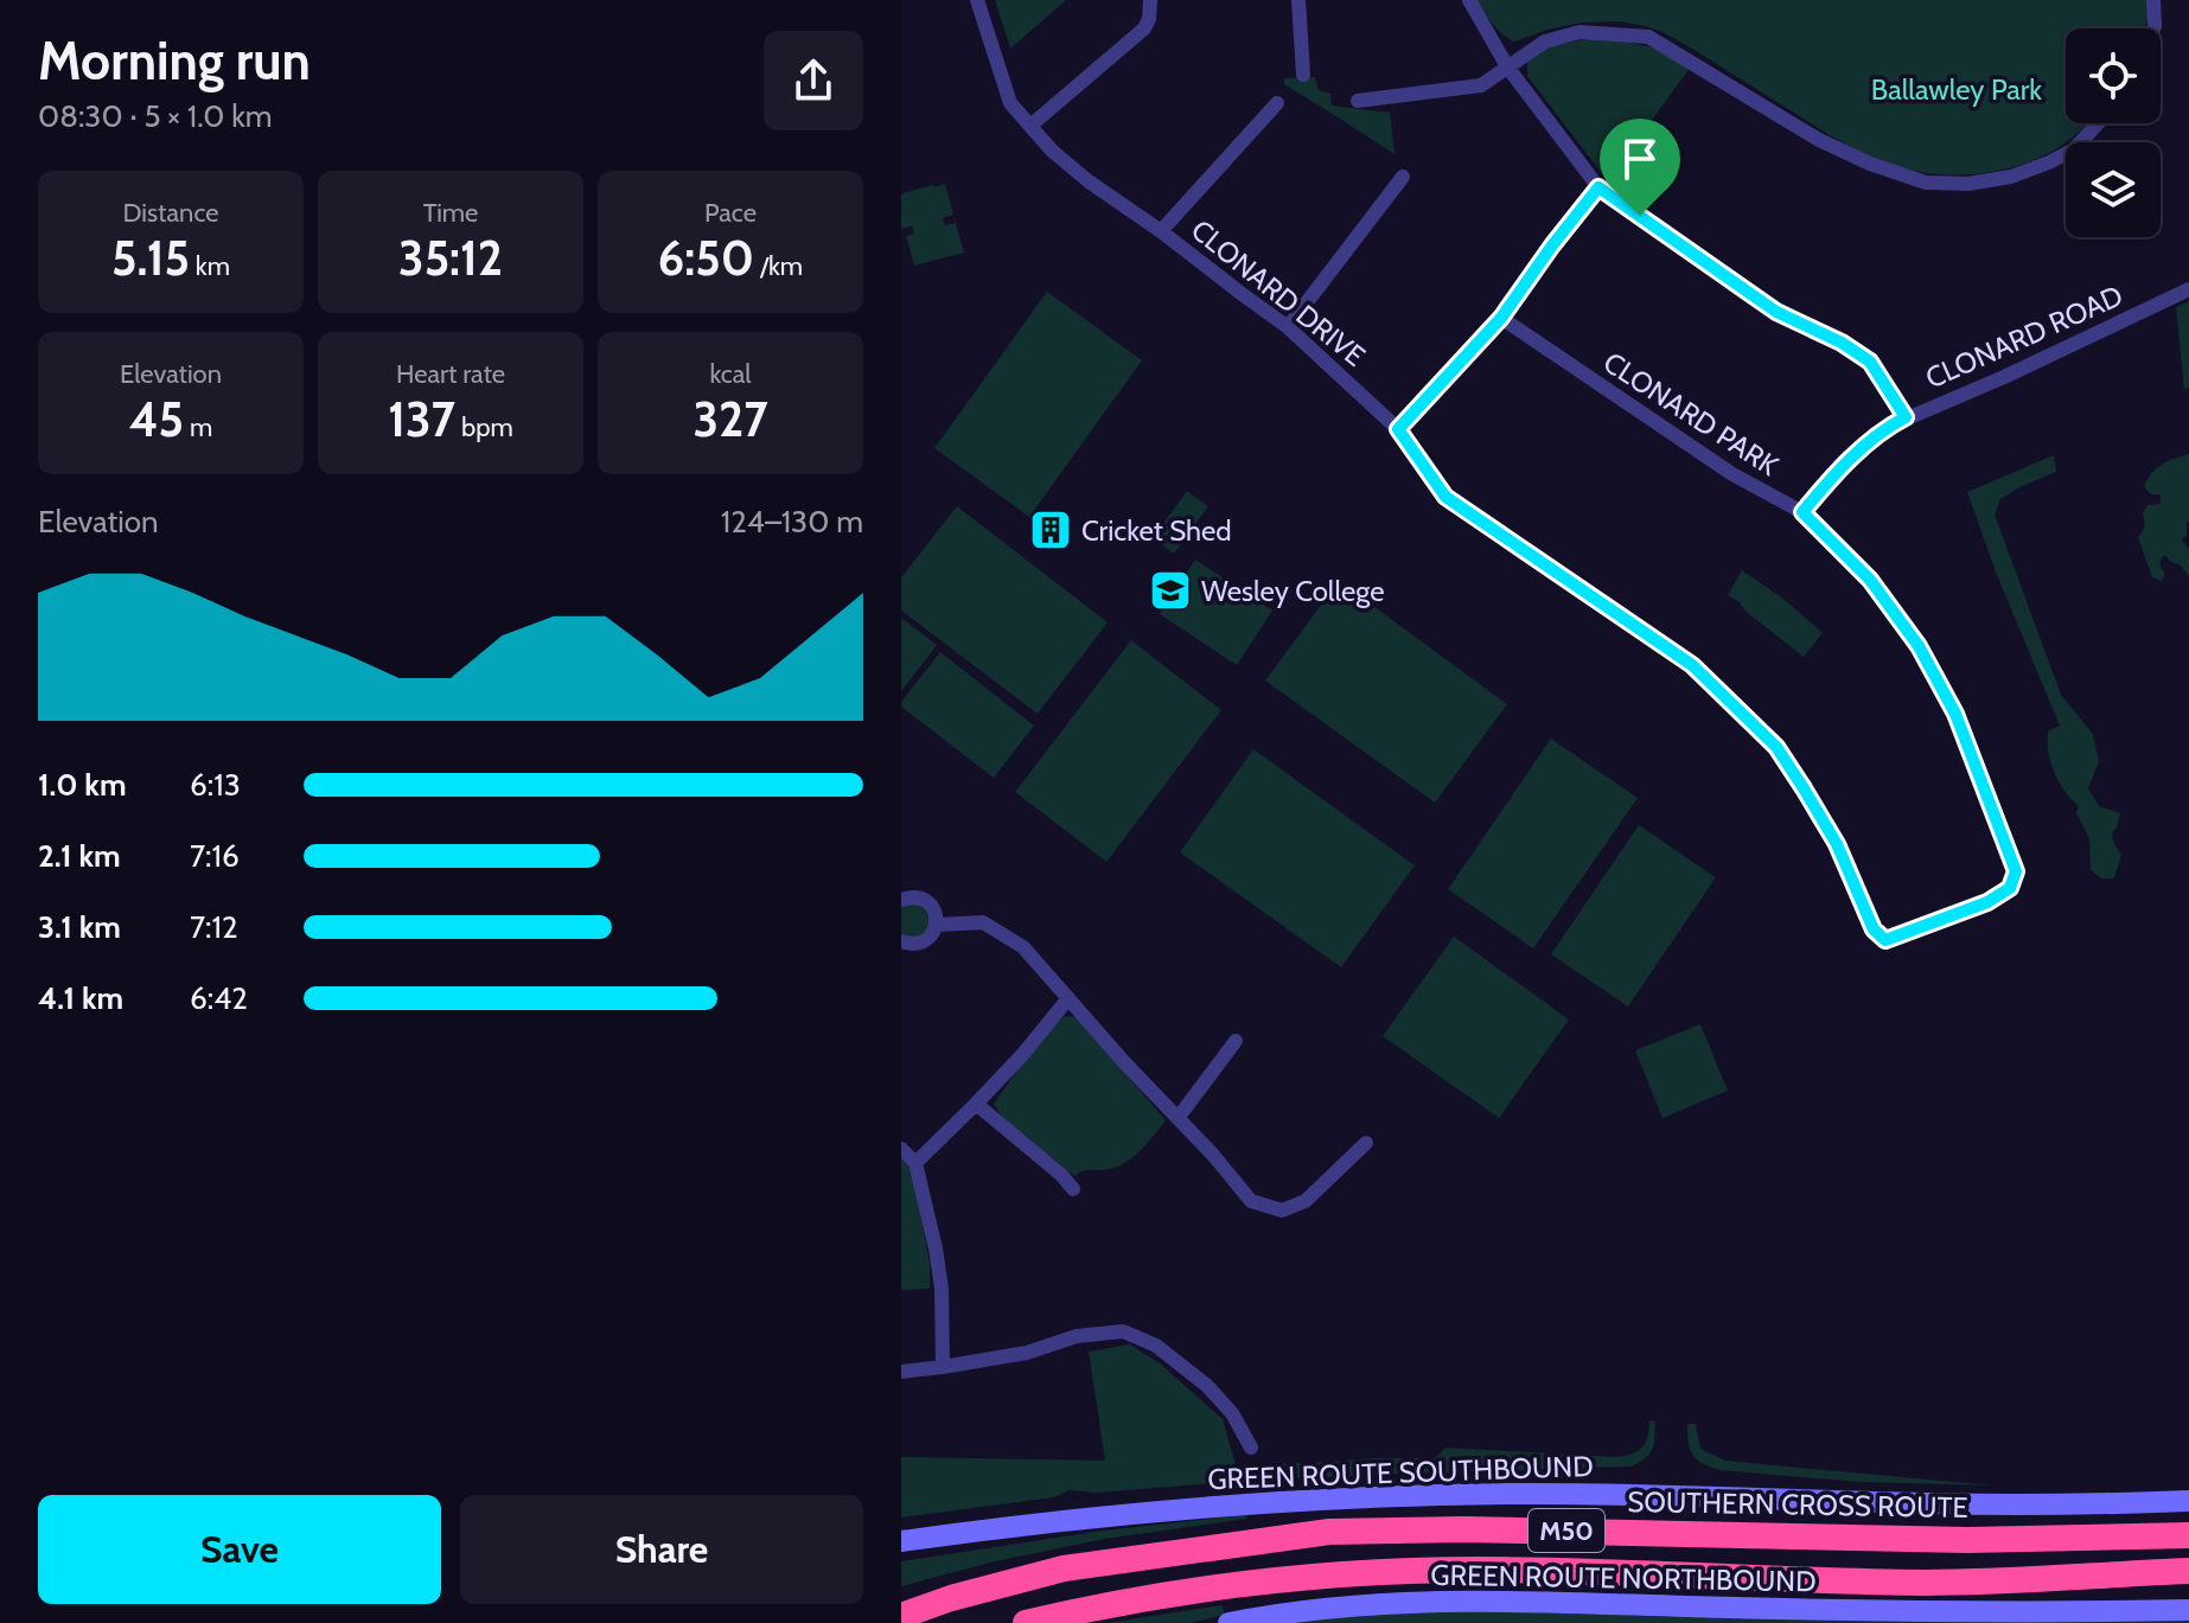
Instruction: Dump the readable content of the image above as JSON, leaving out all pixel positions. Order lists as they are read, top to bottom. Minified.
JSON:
{"streets":{"highway":["SOUTHERN CROSS ROUTE","M50"],"main road":["GREEN ROUTE SOUTHBOUND","GREEN ROUTE NORTHBOUND"],"street":["CLONARD DRIVE","CLONARD ROAD","CLONARD PARK"]},"crossings":[["CLONARD DRIVE","CLONARD PARK"],["CLONARD ROAD","CLONARD PARK"]],"parks":["Ballawley Park"],"places":{"building":["Cricket Shed"],"school or university":["Wesley College"]},"page":{"heading":["Morning run","08:30 · 5 × 1.0 km"],"stats":[["Distance","5.15 km"],["Time","35:12"],["Pace","6:50 /km"],["Elevation","45 m"],["Heart rate","137 bpm"],["kcal","327"]],"chart":["Elevation","124–130 m"],"list":[{"name":"1.0 km","note":"6:13"},{"name":"2.1 km","note":"7:16"},{"name":"3.1 km","note":"7:12"},{"name":"4.1 km","note":"6:42"}],"buttons":["Save","Share"]}}
